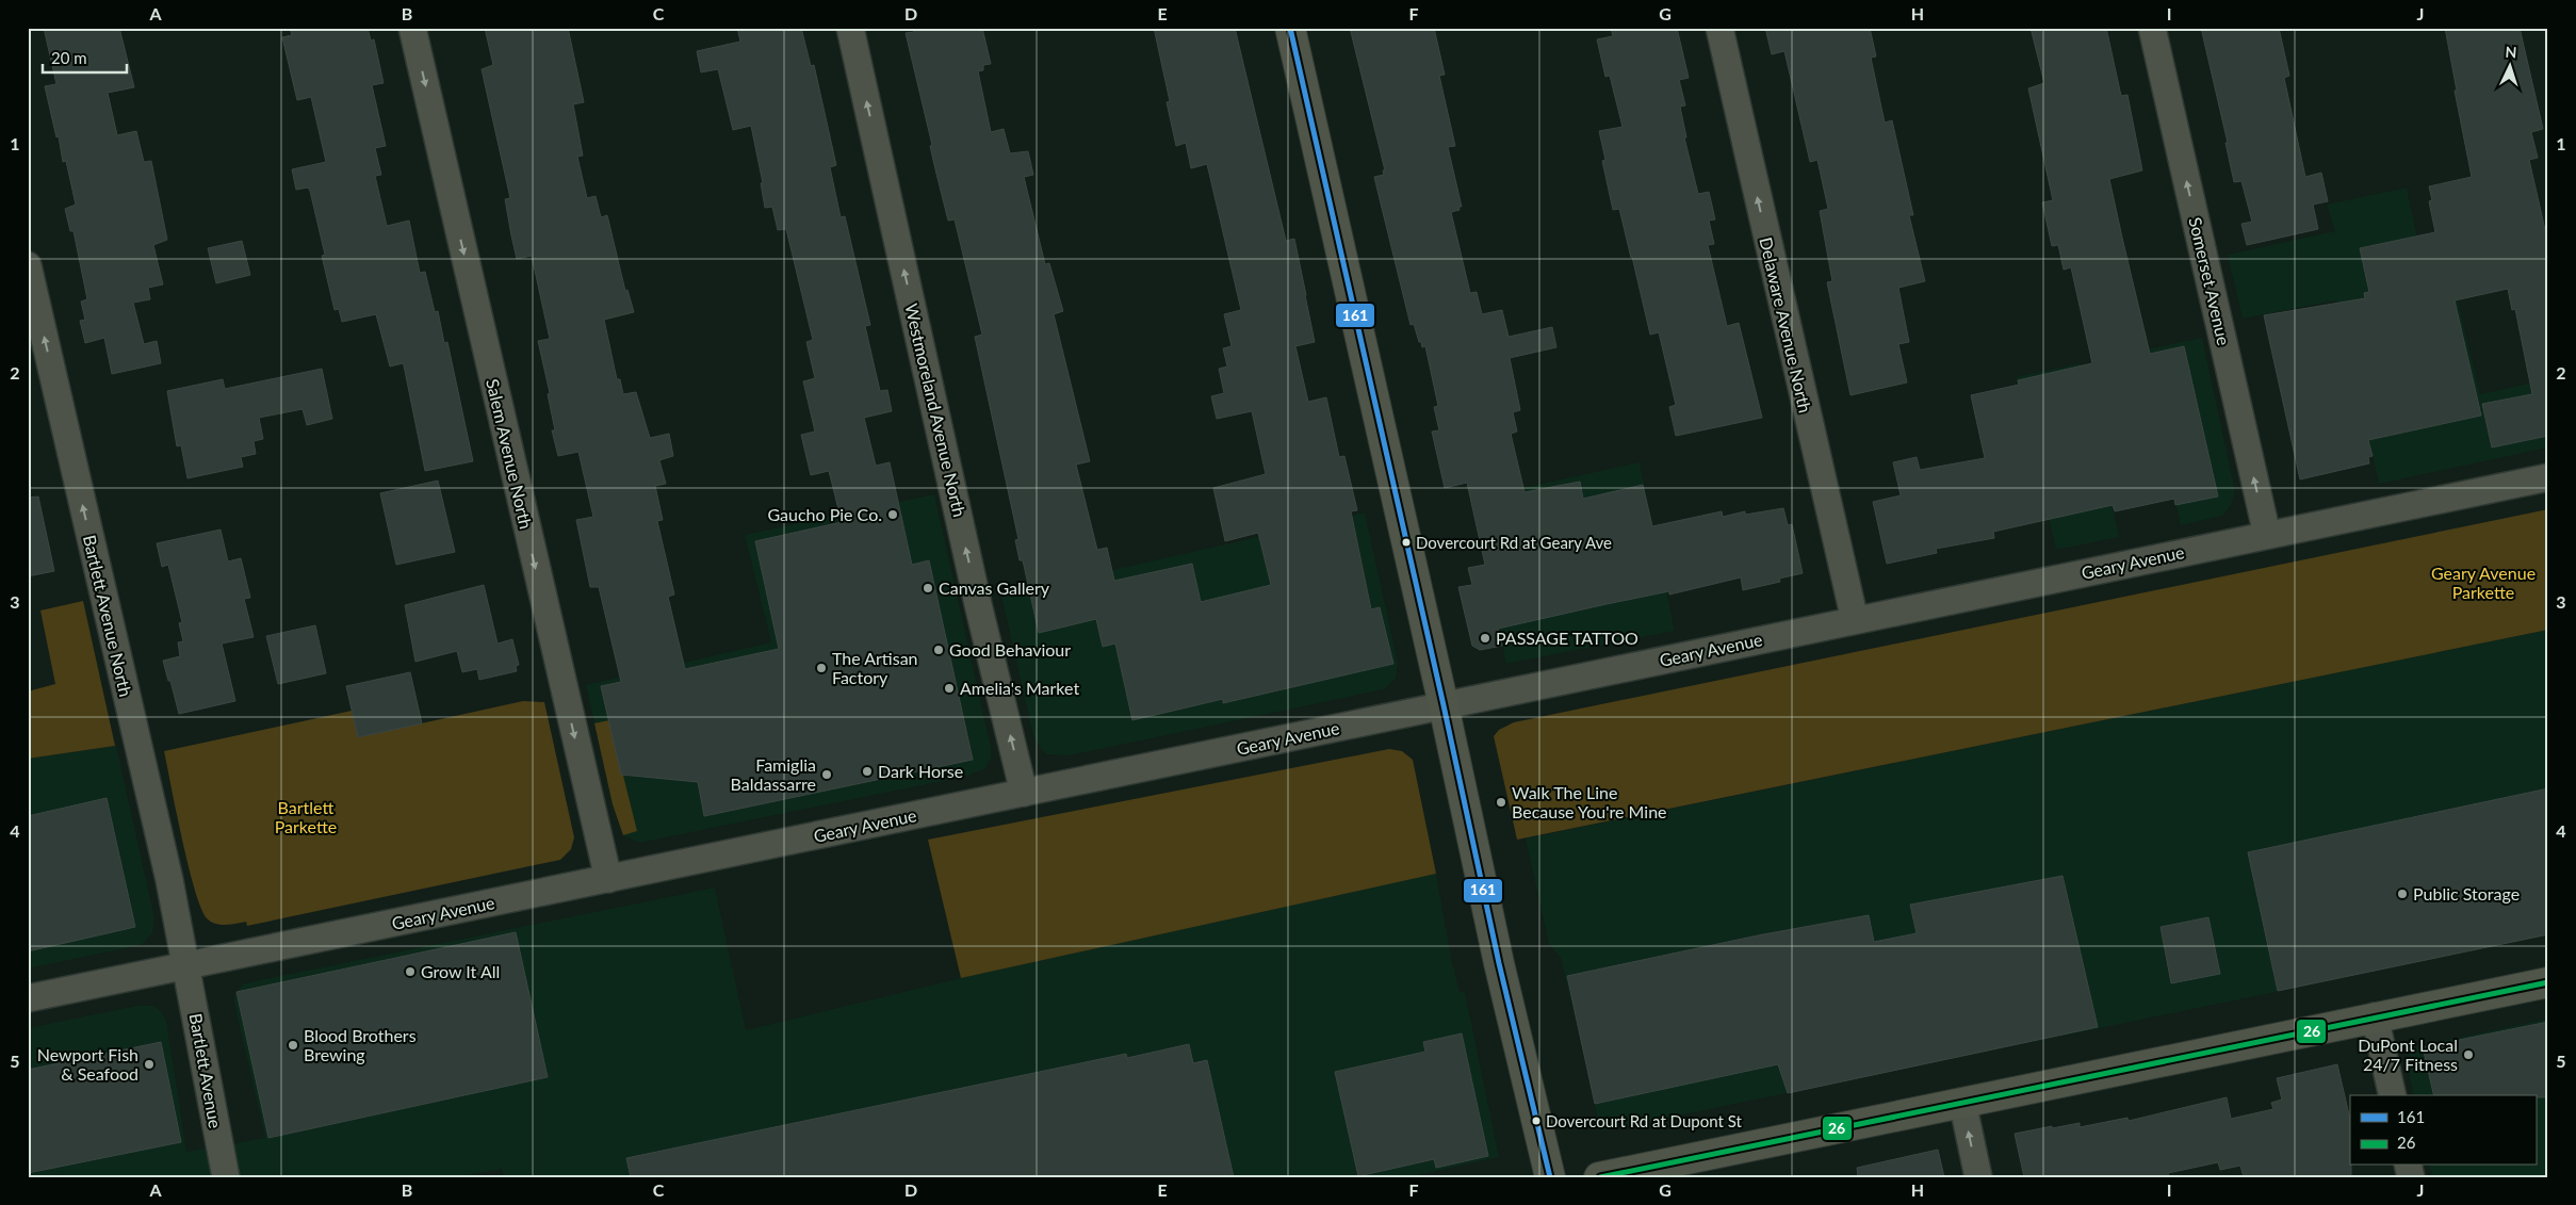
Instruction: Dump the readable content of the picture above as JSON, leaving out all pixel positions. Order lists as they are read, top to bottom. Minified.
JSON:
{"streets":{"street":["Somerset Avenue","Delaware Avenue North","Westmoreland Avenue North","Salem Avenue North","Geary Avenue","Bartlett Avenue North","Bartlett Avenue"]},"crossings":[["Somerset Avenue","Geary Avenue"],["Delaware Avenue North","Geary Avenue"],["Westmoreland Avenue North","Geary Avenue"],["Salem Avenue North","Geary Avenue"],["Geary Avenue","Bartlett Avenue North"],["Geary Avenue","Bartlett Avenue"],["Bartlett Avenue North","Bartlett Avenue"]],"one_way":["Somerset Avenue","Delaware Avenue North","Westmoreland Avenue North","Salem Avenue North","Bartlett Avenue North"],"parks":["Geary Avenue Parkette","Bartlett Parkette"],"places":["Gaucho Pie Co.","Dovercourt Rd at Geary Ave","Canvas Gallery","PASSAGE TATTOO","Good Behaviour","The Artisan Factory","Amelia's Market","Dark Horse","Famiglia Baldassarre","Walk The Line Because You're Mine","Public Storage","Grow It All","Blood Brothers Brewing","DuPont Local 24/7 Fitness","Newport Fish & Seafood","Dovercourt Rd at Dupont St"],"lines":["transit line 161","transit line 26"],"legend":["161","26"],"scale_bar":"20 m","north":"top","grid":{"columns":["A","B","C","D","E","F","G","H","I","J"],"rows":["1","2","3","4","5"]}}
